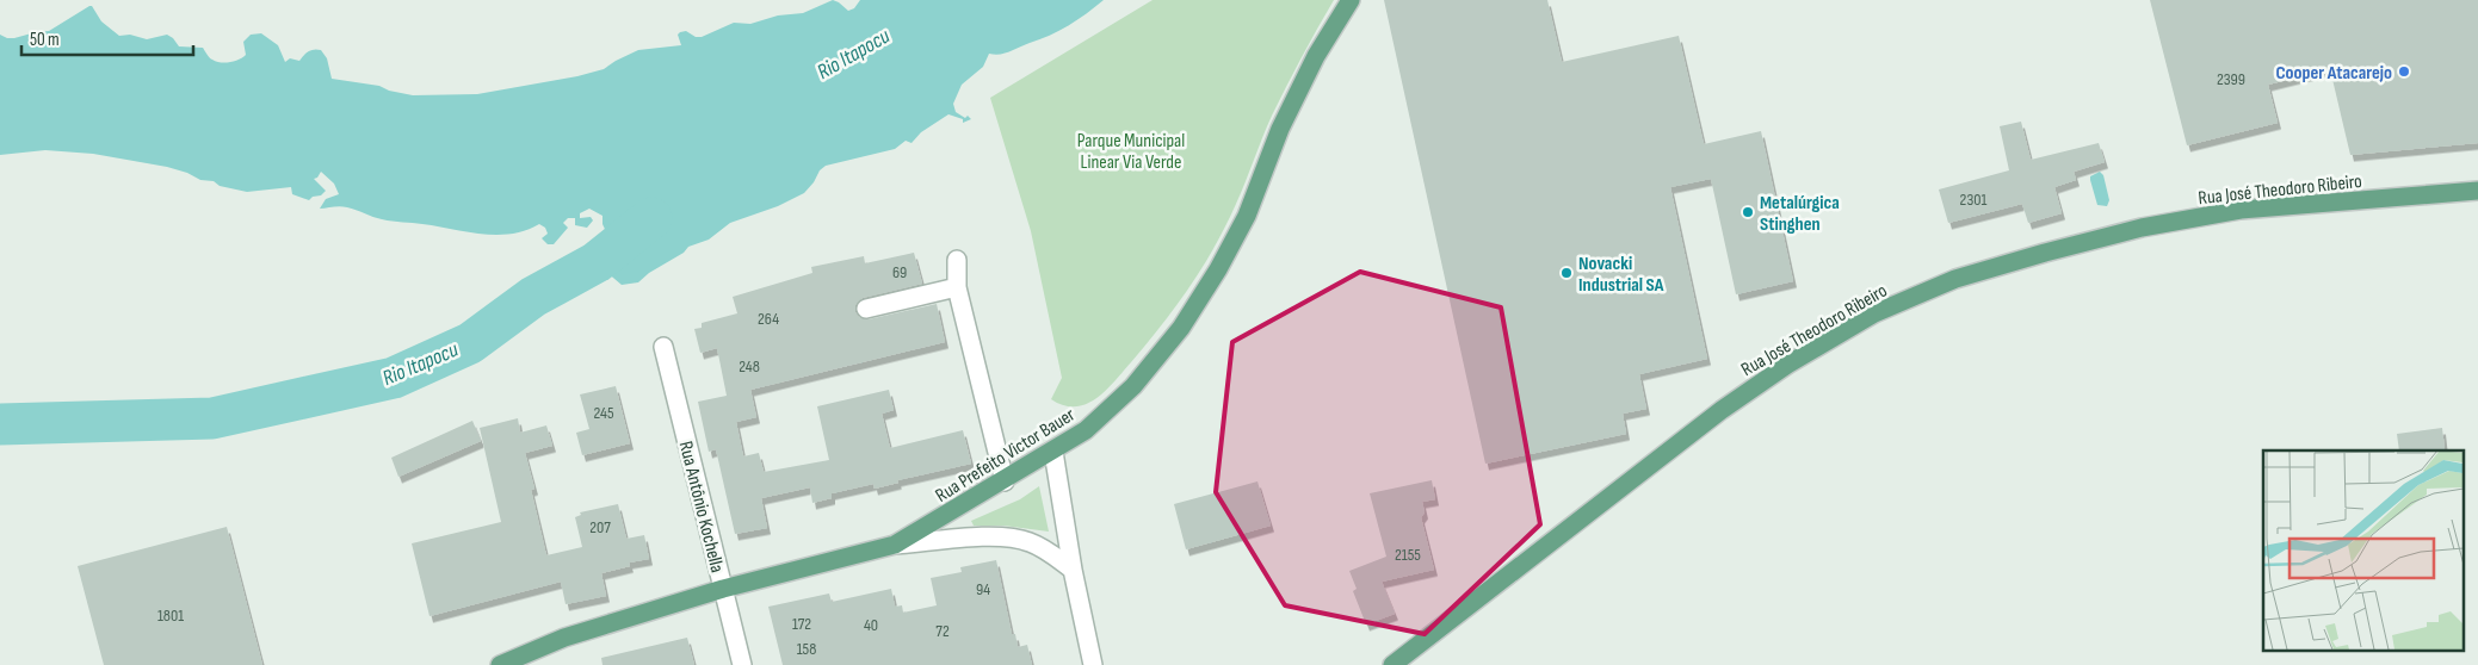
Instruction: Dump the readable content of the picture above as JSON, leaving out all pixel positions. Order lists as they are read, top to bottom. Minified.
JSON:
{"streets":{"main road":["Rua José Theodoro Ribeiro","Rua Prefeito Victor Bauer"],"street":["Rua Antônio Kochella"]},"crossings":[["Rua Prefeito Victor Bauer","Rua Antônio Kochella"]],"water":["Rio Itapocu"],"parks":["Parque Municipal Linear Via Verde"],"places":["Cooper Atacarejo","Metalúrgica Stinghen","Novacki Industrial SA"],"house_numbers":["2399","2301","69","264","248","245","207","2155","94","1801","172","40","72","158"],"scale_bar":"50 m"}
